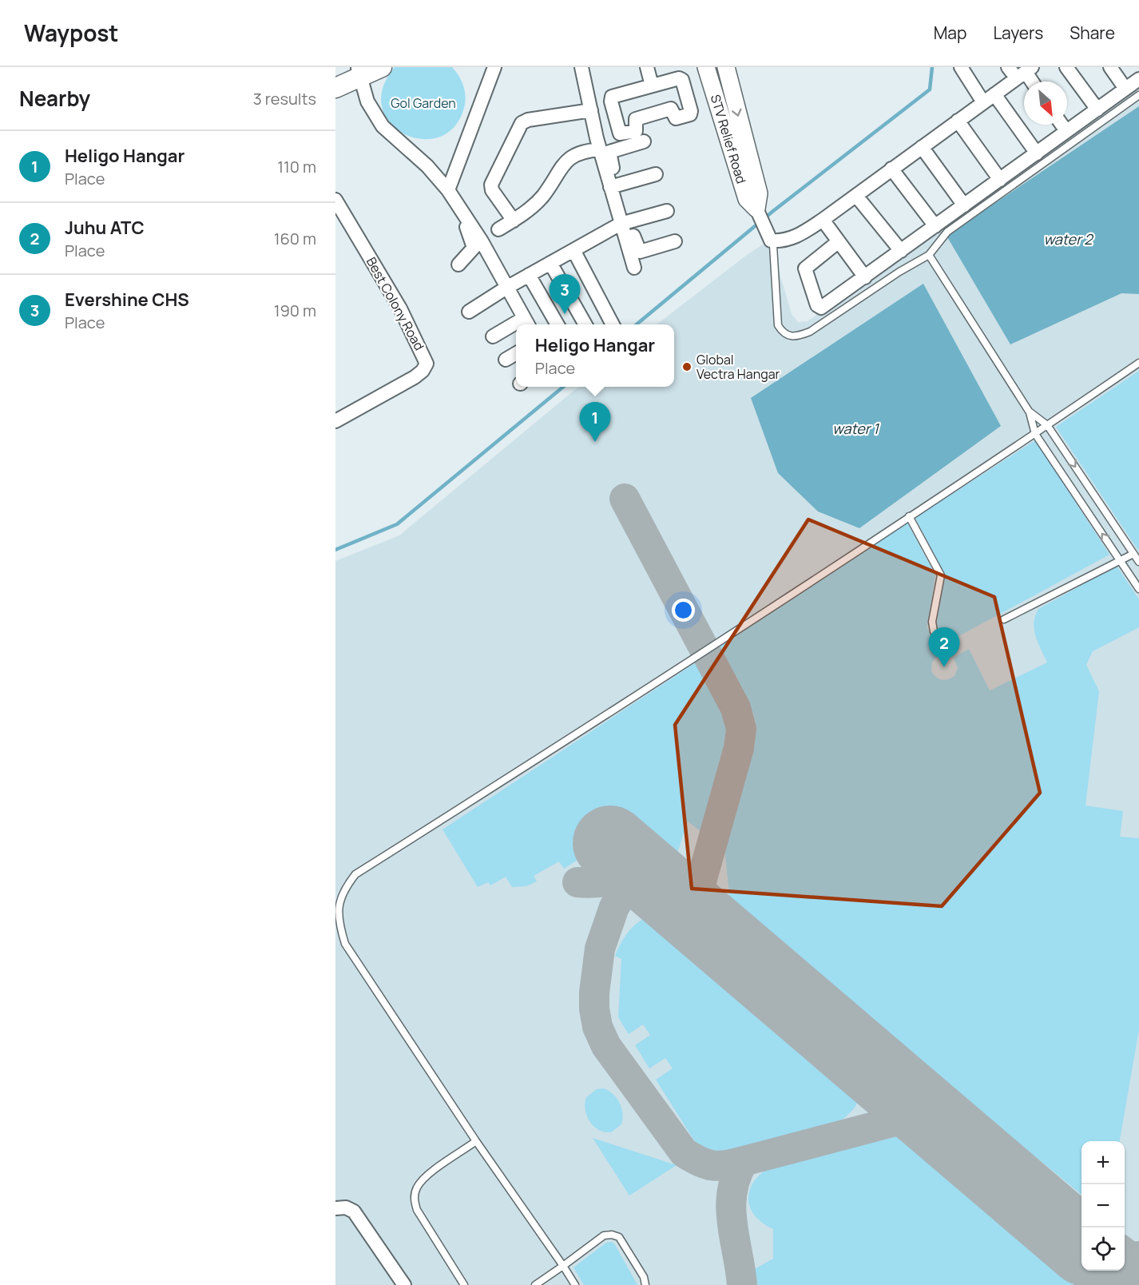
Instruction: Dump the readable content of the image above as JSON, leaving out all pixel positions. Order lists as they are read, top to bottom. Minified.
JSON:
{"streets":{"street":["STV Relief Road","Best Colony Road"]},"water":["water 2","water 1"],"parks":["Gol Garden"],"places":["Global Vectra Hangar"],"north":"bottom right","page":{"header":"Waypost","nav":["Map","Layers","Share"],"heading":["Nearby","3 results"],"list":[{"mark":"1","name":"Heligo Hangar","note":"Place","value":"110 m"},{"mark":"2","name":"Juhu ATC","note":"Place","value":"160 m"},{"mark":"3","name":"Evershine CHS","note":"Place","value":"190 m"}],"pins":["3","1","2"],"popup":["Heligo Hangar","Place"],"map_buttons":["+","−"]}}
